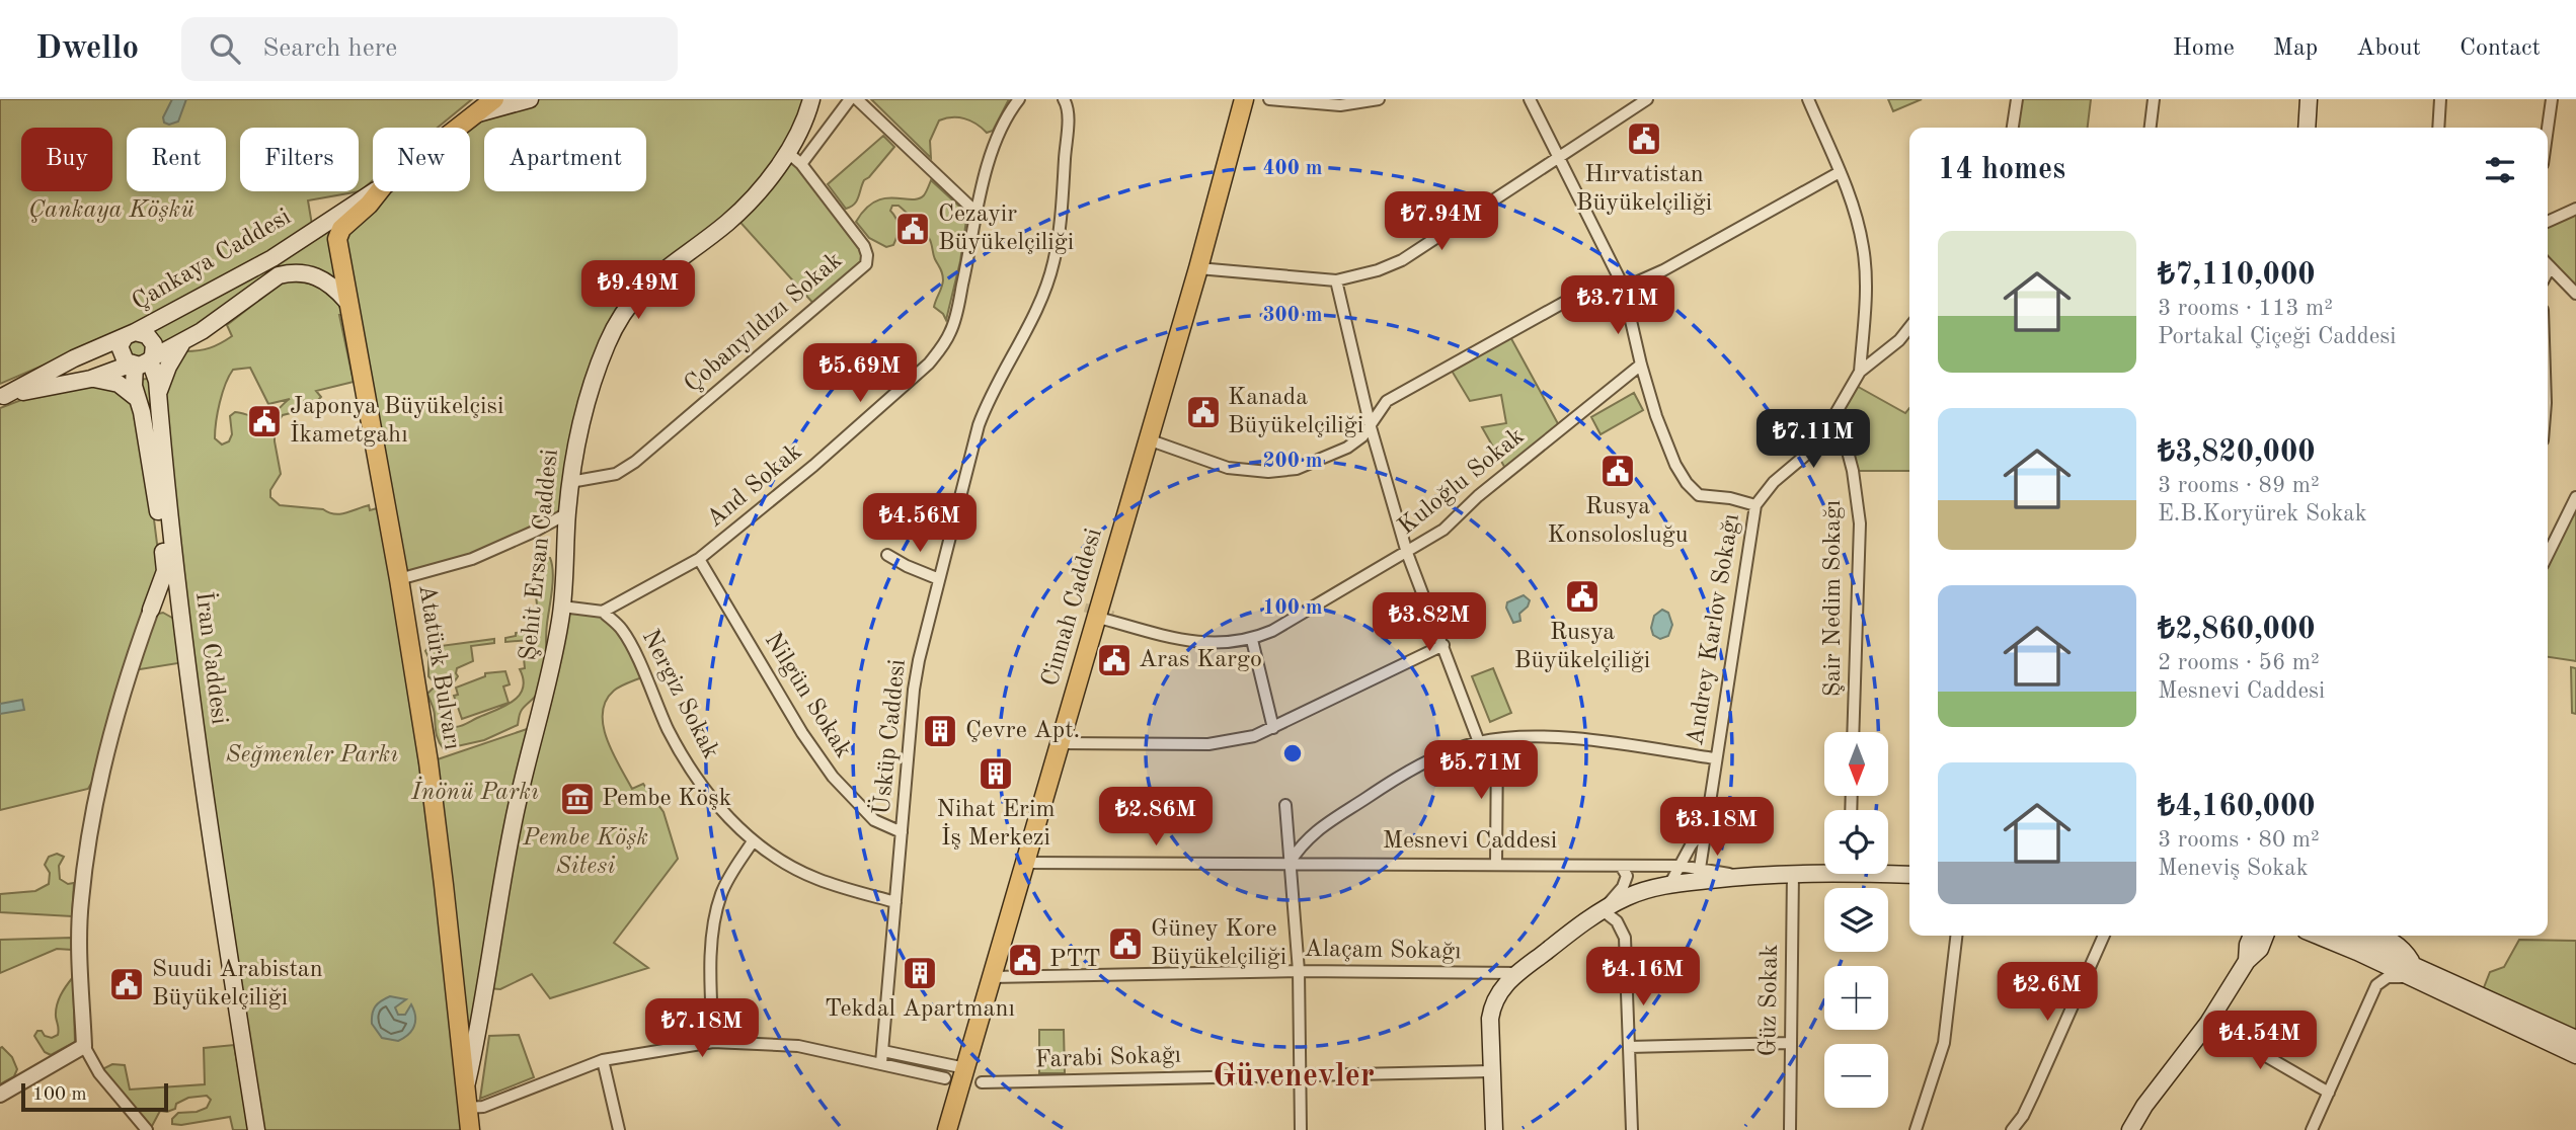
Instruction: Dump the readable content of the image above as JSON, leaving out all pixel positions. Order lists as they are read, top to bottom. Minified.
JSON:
{"streets":{"main road":["Çankaya Caddesi","Şehit Ersan Caddesi","Cinnah Caddesi","İran Caddesi","Atatürk Bulvarı"],"street":["Çobanyıldızı Sokak","Kuloğlu Sokak","And Sokak","Şair Nedim Sokağı","Andrey Karlov Sokağı","Nergiz Sokak","Nilgün Sokak","Üsküp Caddesi","Mesnevi Caddesi","Alaçam Sokağı","Güz Sokak","Farabi Sokağı"]},"crossings":[["Çankaya Caddesi","İran Caddesi"],["Çankaya Caddesi","Atatürk Bulvarı"],["Çobanyıldızı Sokak","Şehit Ersan Caddesi"],["Kuloğlu Sokak","Cinnah Caddesi"],["Kuloğlu Sokak","Andrey Karlov Sokağı"],["And Sokak","Nergiz Sokak"],["And Sokak","Nilgün Sokak"],["Şehit Ersan Caddesi","Atatürk Bulvarı"],["Cinnah Caddesi","Mesnevi Caddesi"],["Cinnah Caddesi","Alaçam Sokağı"],["Andrey Karlov Sokağı","Mesnevi Caddesi"],["Nergiz Sokak","Üsküp Caddesi"],["Nilgün Sokak","Üsküp Caddesi"]],"districts":["Güvenevler"],"parks":["Çankaya Köşkü","Seğmenler Parkı","İnönü Parkı","Pembe Köşk Sitesi"],"places":{"public building":["Hırvatistan Büyükelçiliği","Cezayir Büyükelçiliği","Kanada Büyükelçiliği","Japonya Büyükelçisi İkametgahı","Rusya Konsolosluğu","Rusya Büyükelçiliği","Aras Kargo","Güney Kore Büyükelçiliği","PTT","Suudi Arabistan Büyükelçiliği"],"building":["Çevre Apt.","Nihat Erim İş Merkezi","Tekdal Apartmanı"],"museum":["Pembe Köşk"]},"scale_bar":"100 m","north":"bottom","page":{"header":"Dwello","search":"Search here","nav":["Home","Map","About","Contact"],"chip":["Buy","Rent","Filters","New","Apartment"],"heading":"14 homes","price":["₺7.94M","₺9.49M","₺3.71M","₺5.69M","₺7.11M","₺4.56M","₺3.82M","₺5.71M","₺2.86M","₺3.18M","₺4.16M","₺2.6M","₺7.18M","₺4.54M"],"list":[{"name":"₺7,110,000","note":"3 rooms · 113 m² · Portakal Çiçeği Caddesi"},{"name":"₺3,820,000","note":"3 rooms · 89 m² · E.B.Koryürek Sokak"},{"name":"₺2,860,000","note":"2 rooms · 56 m² · Mesnevi Caddesi"},{"name":"₺4,160,000","note":"3 rooms · 80 m² · Meneviş Sokak"}],"map_buttons":["+","−"],"scale":"100 m"},"rings":["400 m","300 m","200 m","100 m"]}
